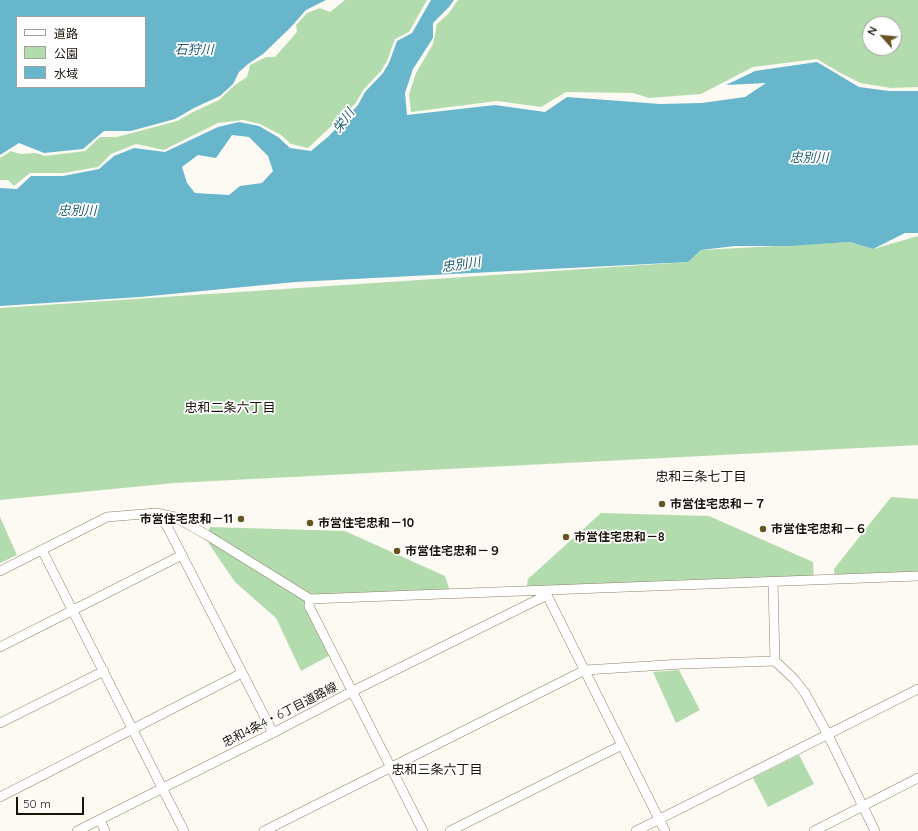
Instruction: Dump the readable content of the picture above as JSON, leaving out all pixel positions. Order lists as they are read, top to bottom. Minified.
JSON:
{"streets":{"street":["忠和4条4・6丁目道路線"]},"districts":["忠和二条六丁目","忠和三条七丁目","忠和三条六丁目"],"water":["石狩川","栄川","忠別川"],"places":["市営住宅忠和－７","市営住宅忠和－11","市営住宅忠和－10","市営住宅忠和－６","市営住宅忠和－8","市営住宅忠和－９"],"legend":["道路","公園","水域"],"scale_bar":"50 m","north":"top left"}
